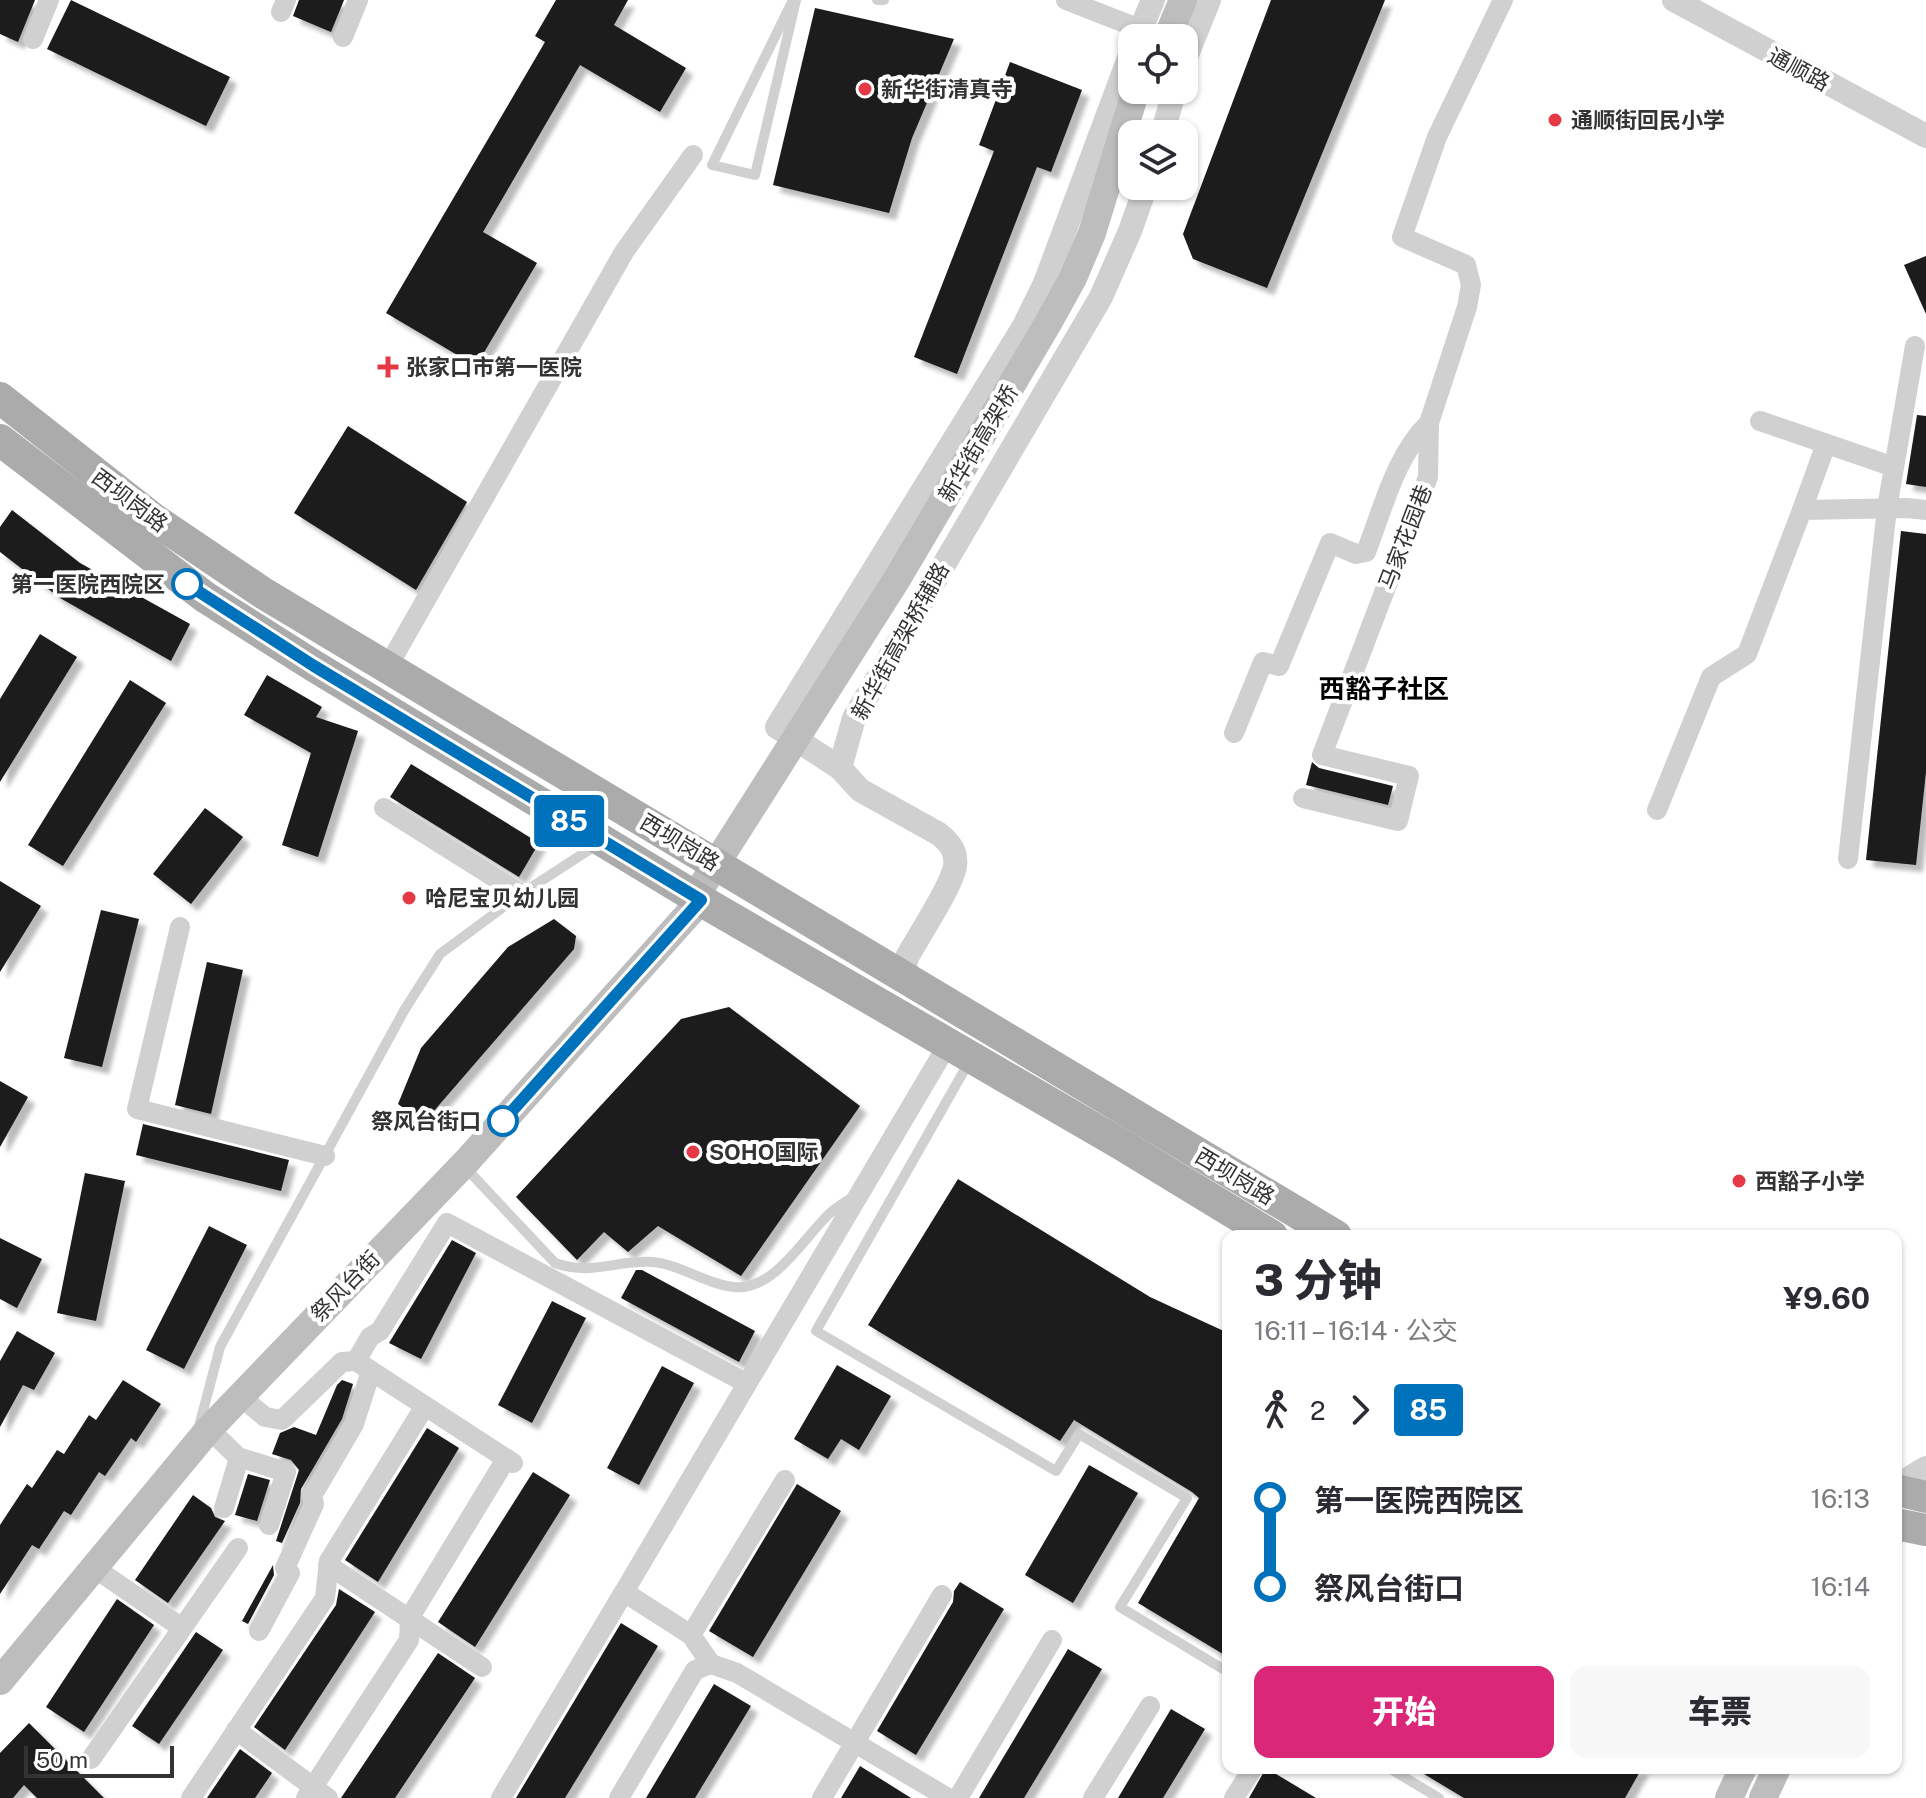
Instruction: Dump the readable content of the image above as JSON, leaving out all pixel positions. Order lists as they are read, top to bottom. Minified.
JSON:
{"streets":{"main road":["新华街高架桥","西坝岗路","祭风台街"],"street":["通顺路","马家花园巷","新华街高架桥辅路"]},"crossings":[["新华街高架桥","祭风台街"],["西坝岗路","祭风台街"]],"districts":["西豁子社区"],"places":{"other":["新华街清真寺","通顺街回民小学","第一医院西院区","哈尼宝贝幼儿园","祭风台街口","SOHO国际","西豁子小学"],"health":["张家口市第一医院"]},"lines":["bus line 85"],"scale_bar":"50 m","page":{"on_map":"85","heading":["3 分钟","16:11 – 16:14 · 公交","¥9.60"],"legs":["2","85"],"list":[{"name":"第一医院西院区","value":"16:13"},{"name":"祭风台街口","value":"16:14"}],"buttons":["开始","车票"],"scale":"50 m"}}
